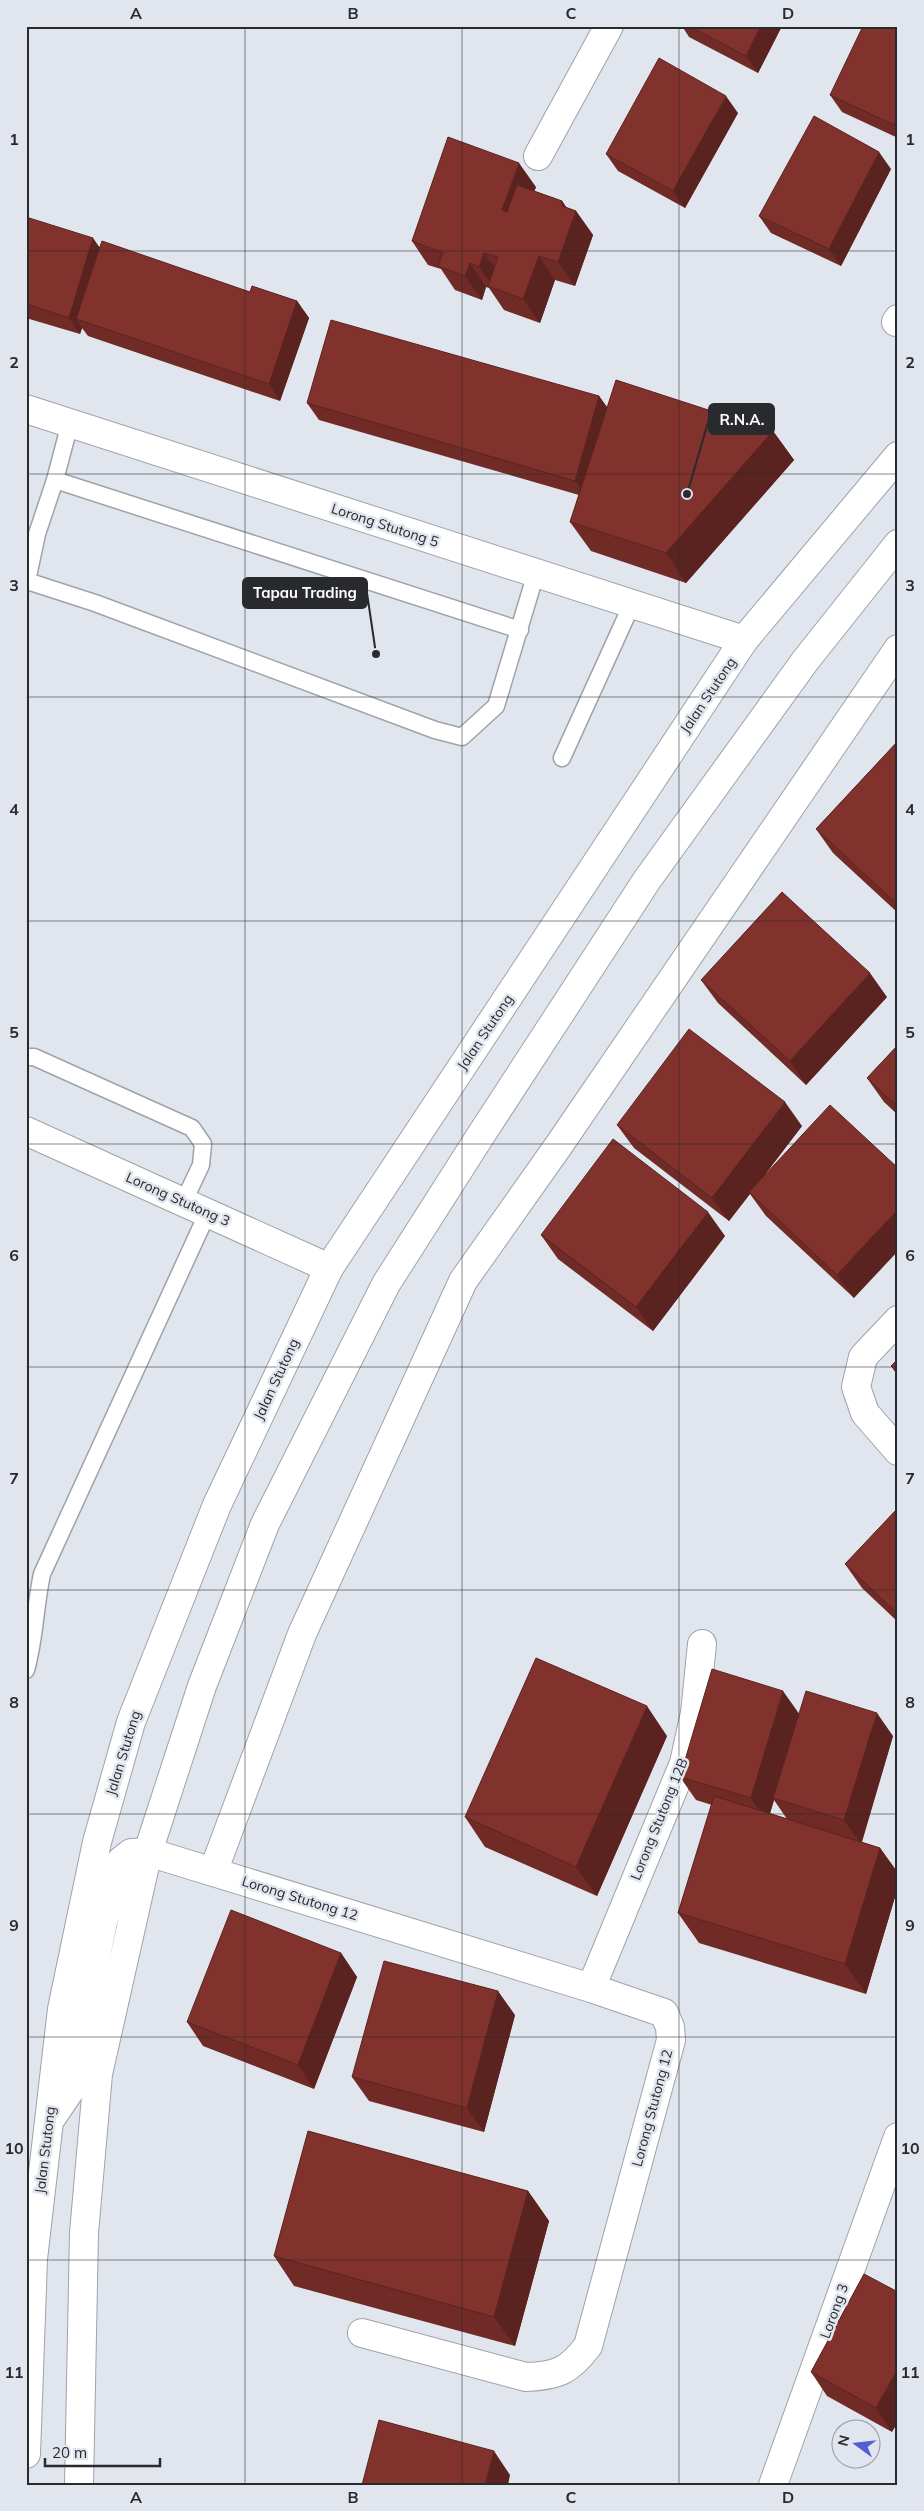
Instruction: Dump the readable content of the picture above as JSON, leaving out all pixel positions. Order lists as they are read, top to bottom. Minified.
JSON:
{"streets":{"main road":["Lorong Stutong 5","Jalan Stutong","Lorong Stutong 3","Lorong Stutong 12B","Lorong Stutong 12","Lorong 3"]},"crossings":[["Lorong Stutong 5","Jalan Stutong"],["Jalan Stutong","Lorong Stutong 3"],["Lorong Stutong 12B","Lorong Stutong 12"]],"places":["R.N.A.","Tapau Trading"],"scale_bar":"20 m","north":"left","grid":{"columns":["A","B","C","D"],"rows":["1","2","3","4","5","6","7","8","9","10","11"]}}
